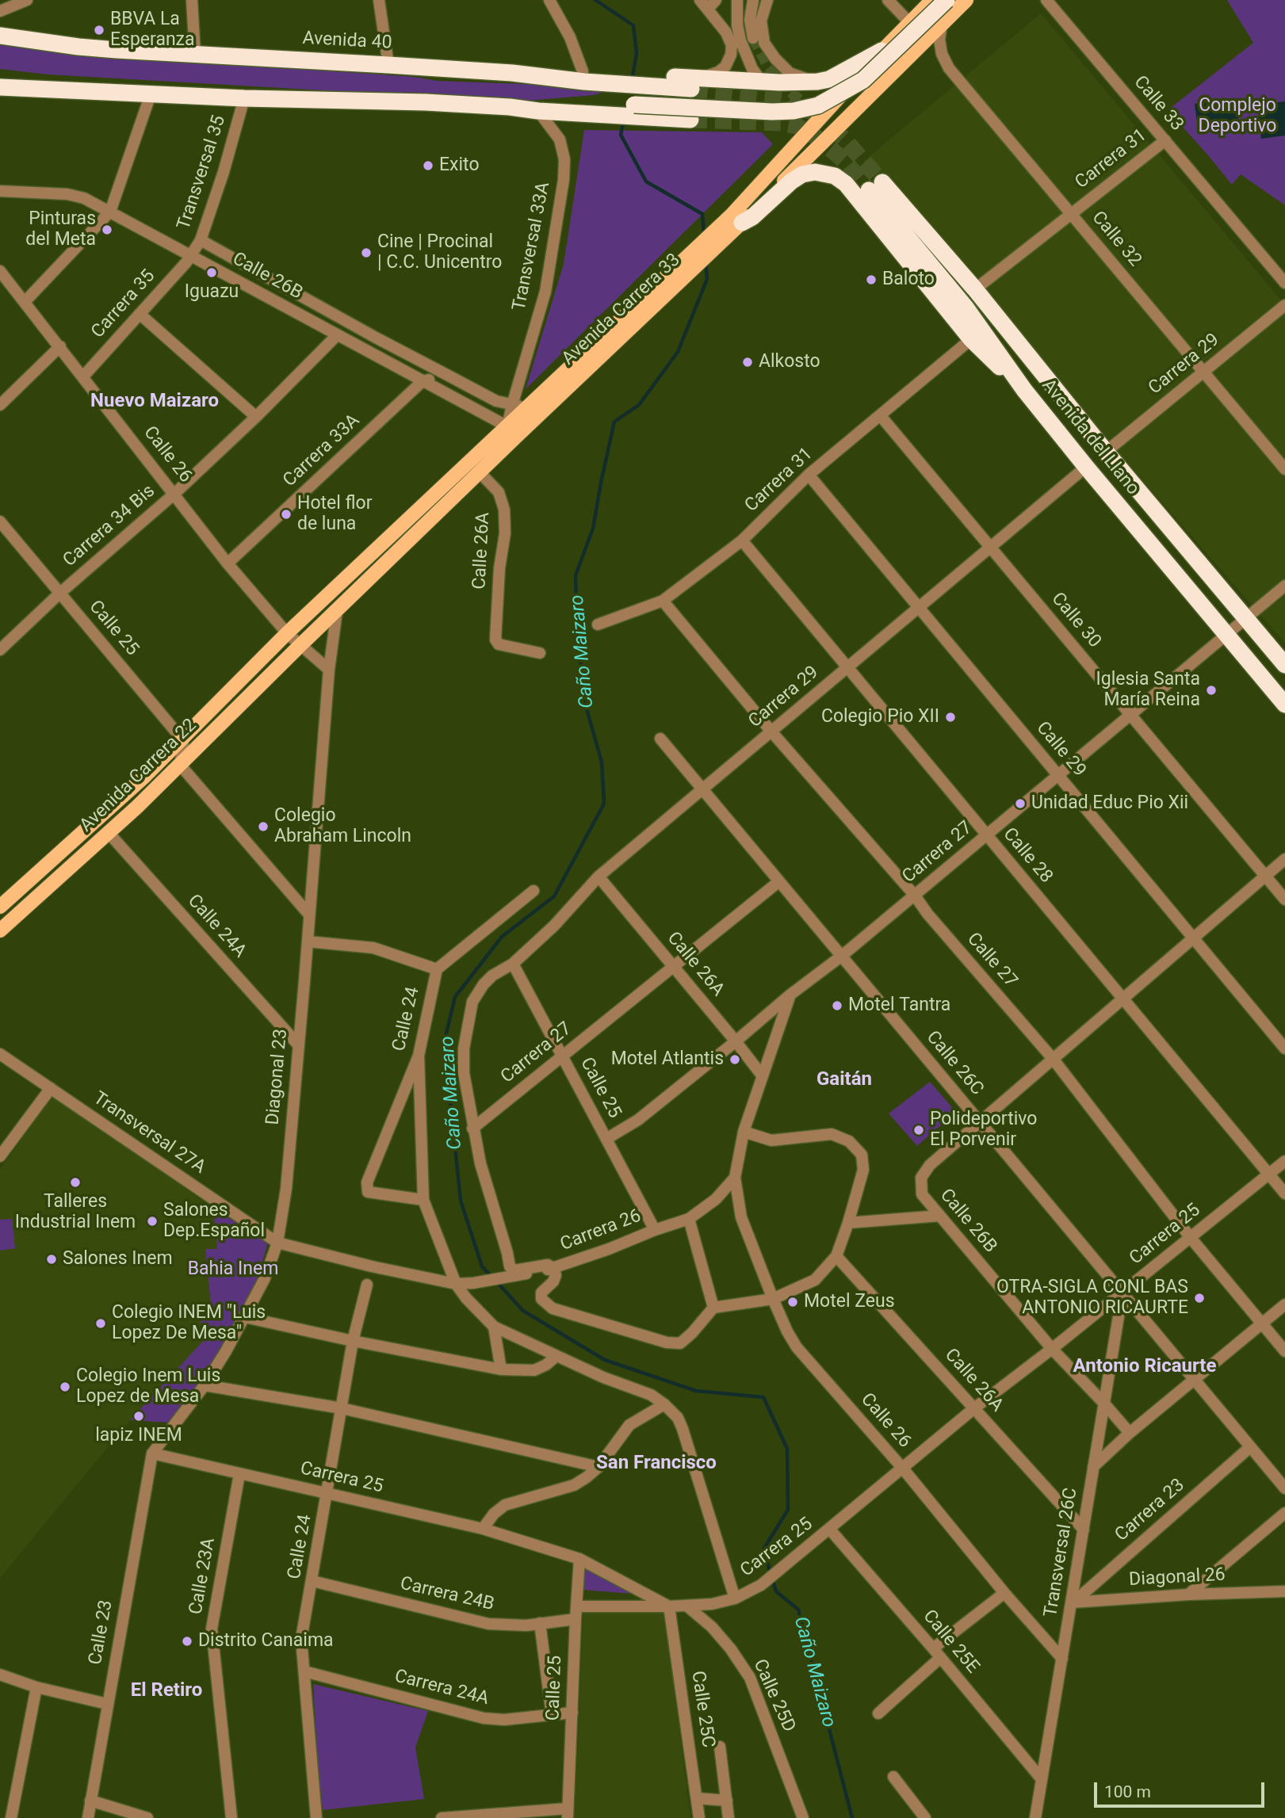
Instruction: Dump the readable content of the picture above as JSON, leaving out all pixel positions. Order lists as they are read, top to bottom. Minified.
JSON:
{"streets":{"highway":["Avenida 40","Avenida del Llano"],"main road":["Avenida Carrera 33","Avenida Carrera 22"],"street":["Calle 33","Carrera 31","Transversal 35","Calle 32","Transversal 33A","Calle 26B","Carrera 35","Carrera 29","Carrera 33A","Calle 26","Carrera 34 Bis","Calle 26A","Calle 30","Calle 25","Calle 29","Carrera 27","Calle 28","Calle 24A","Calle 27","Calle 24","Calle 26C","Diagonal 23","Transversal 27A","Carrera 26","Carrera 25","Carrera 23","Transversal 26C","Calle 23A","Diagonal 26","Carrera 24B","Calle 23","Calle 25E","Carrera 24A","Calle 25D","Calle 25C"]},"crossings":[["Calle 33","Carrera 31"],["Carrera 31","Calle 32"],["Carrera 31","Avenida del Llano"],["Carrera 31","Calle 30"],["Carrera 31","Calle 29"],["Carrera 31","Calle 28"],["Carrera 31","Calle 27"],["Transversal 35","Calle 26B"],["Transversal 35","Carrera 35"],["Calle 32","Avenida Carrera 33"],["Calle 32","Carrera 29"],["Transversal 33A","Calle 26B"],["Transversal 33A","Avenida Carrera 33"],["Calle 26B","Carrera 35"],["Calle 26B","Avenida Carrera 33"],["Calle 26B","Carrera 33A"],["Calle 26B","Carrera 34 Bis"],["Calle 26B","Calle 26C"],["Calle 26B","Carrera 25"],["Calle 26B","Transversal 26C"],["Carrera 35","Calle 26"],["Avenida Carrera 33","Calle 26"],["Avenida Carrera 33","Calle 26A"],["Avenida Carrera 33","Avenida Carrera 22"],["Avenida Carrera 33","Diagonal 23"],["Carrera 29","Avenida del Llano"],["Carrera 29","Calle 26A"],["Carrera 29","Calle 30"],["Carrera 29","Calle 25"],["Carrera 29","Calle 29"],["Carrera 29","Calle 28"],["Carrera 29","Calle 27"],["Carrera 29","Calle 26C"],["Avenida del Llano","Carrera 27"],["Carrera 33A","Calle 26"],["Calle 26","Carrera 34 Bis"],["Calle 26","Avenida Carrera 22"],["Calle 26","Carrera 26"],["Calle 26","Carrera 25"],["Calle 26","Transversal 26C"],["Carrera 34 Bis","Calle 25"],["Calle 26A","Carrera 27"],["Calle 26A","Carrera 26"],["Calle 26A","Carrera 25"],["Calle 26A","Transversal 26C"],["Calle 30","Carrera 27"],["Calle 25","Avenida Carrera 22"],["Calle 25","Carrera 27"],["Calle 25","Carrera 26"],["Calle 25","Carrera 25"],["Calle 25","Carrera 24B"],["Calle 25","Carrera 24A"],["Calle 29","Carrera 27"],["Avenida Carrera 22","Calle 24A"],["Carrera 27","Calle 28"],["Carrera 27","Calle 27"],["Carrera 27","Calle 26C"],["Carrera 27","Carrera 26"],["Calle 28","Carrera 25"],["Calle 24A","Diagonal 23"],["Calle 27","Carrera 25"],["Calle 24","Carrera 25"],["Calle 24","Carrera 24B"],["Calle 24","Carrera 24A"],["Calle 26C","Carrera 25"],["Calle 26C","Carrera 23"],["Calle 26C","Transversal 26C"],["Diagonal 23","Transversal 27A"],["Diagonal 23","Carrera 26"],["Diagonal 23","Carrera 25"],["Diagonal 23","Calle 23"],["Transversal 27A","Carrera 26"],["Carrera 25","Transversal 26C"],["Carrera 25","Calle 23A"],["Carrera 25","Calle 23"],["Carrera 25","Calle 25E"],["Carrera 25","Calle 25D"],["Carrera 25","Calle 25C"],["Carrera 23","Transversal 26C"],["Carrera 23","Diagonal 26"],["Transversal 26C","Diagonal 26"],["Transversal 26C","Calle 25E"]],"districts":["Nuevo Maizaro","Gaitán","Antonio Ricaurte","San Francisco","El Retiro"],"water":["Caño Maizaro"],"parks":["Complejo Deportivo","Bahia Inem"],"places":["BBVA La Esperanza","Exito","Pinturas del Meta","Cine | Procinal | C.C. Unicentro","Iguazu","Baloto","Alkosto","Hotel flor de luna","Iglesia Santa María Reina","Colegio Pio XII","Unidad Educ Pio Xii","Colegio Abraham Lincoln","Motel Tantra","Motel Atlantis","Polideportivo El Porvenir","Talleres Industrial Inem","Salones Dep.Español","Salones Inem","OTRA-SIGLA CONL BAS ANTONIO RICAURTE","Motel Zeus","Colegio INEM \"Luis Lopez De Mesa\"","Colegio Inem Luis Lopez de Mesa","lapiz INEM","Distrito Canaima"],"scale_bar":"100 m"}
